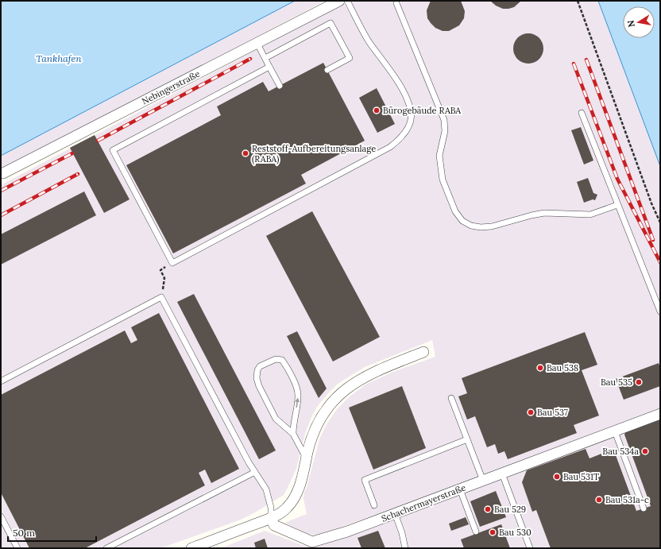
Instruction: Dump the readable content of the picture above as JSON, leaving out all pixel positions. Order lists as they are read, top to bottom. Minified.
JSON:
{"streets":{"street":["Nebingerstraße","Schachermayerstraße"]},"water":["Tankhafen"],"places":["Bürogebäude RABA","Reststoff-Aufbereitungsanlage (RABA)","Bau 538","Bau 535","Bau 537","Bau 534a","Bau 531T","Bau 531a-c","Bau 529","Bau 530"],"scale_bar":"50 m","north":"left"}
